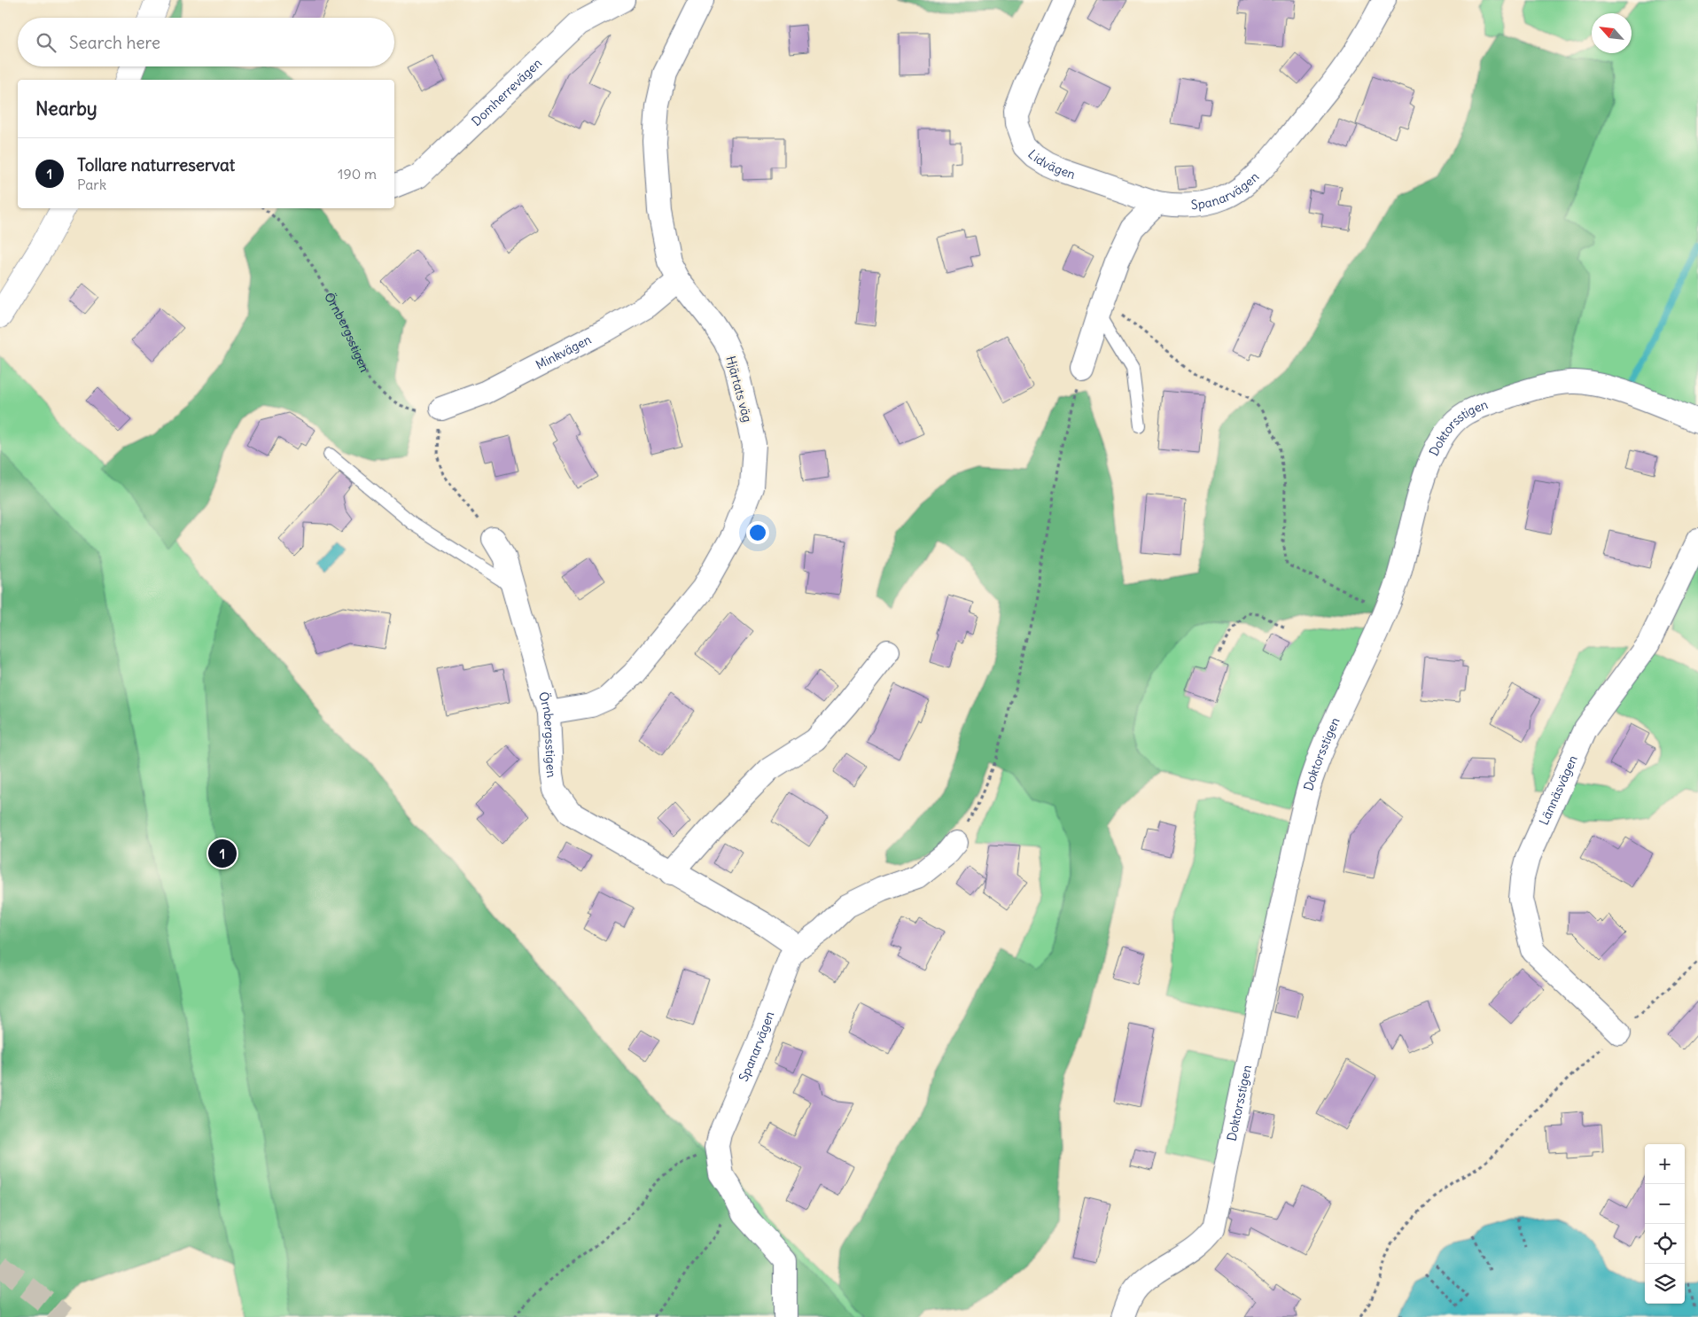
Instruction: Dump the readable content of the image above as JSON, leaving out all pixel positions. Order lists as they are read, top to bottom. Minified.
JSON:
{"streets":{"street":["Domherrevägen","Lidvägen","Spanarvägen","Örnbergsstigen","Minkvägen","Hjärtats väg","Doktorsstigen","Lännäsvägen"]},"crossings":[["Lidvägen","Spanarvägen"],["Spanarvägen","Örnbergsstigen"],["Örnbergsstigen","Minkvägen"],["Örnbergsstigen","Hjärtats väg"],["Minkvägen","Hjärtats väg"]],"north":"top left","page":{"search":"Search here","heading":"Nearby","list":[{"mark":"1","name":"Tollare naturreservat","note":"Park","value":"190 m"}],"pins":"1","map_buttons":["+","−"]}}
